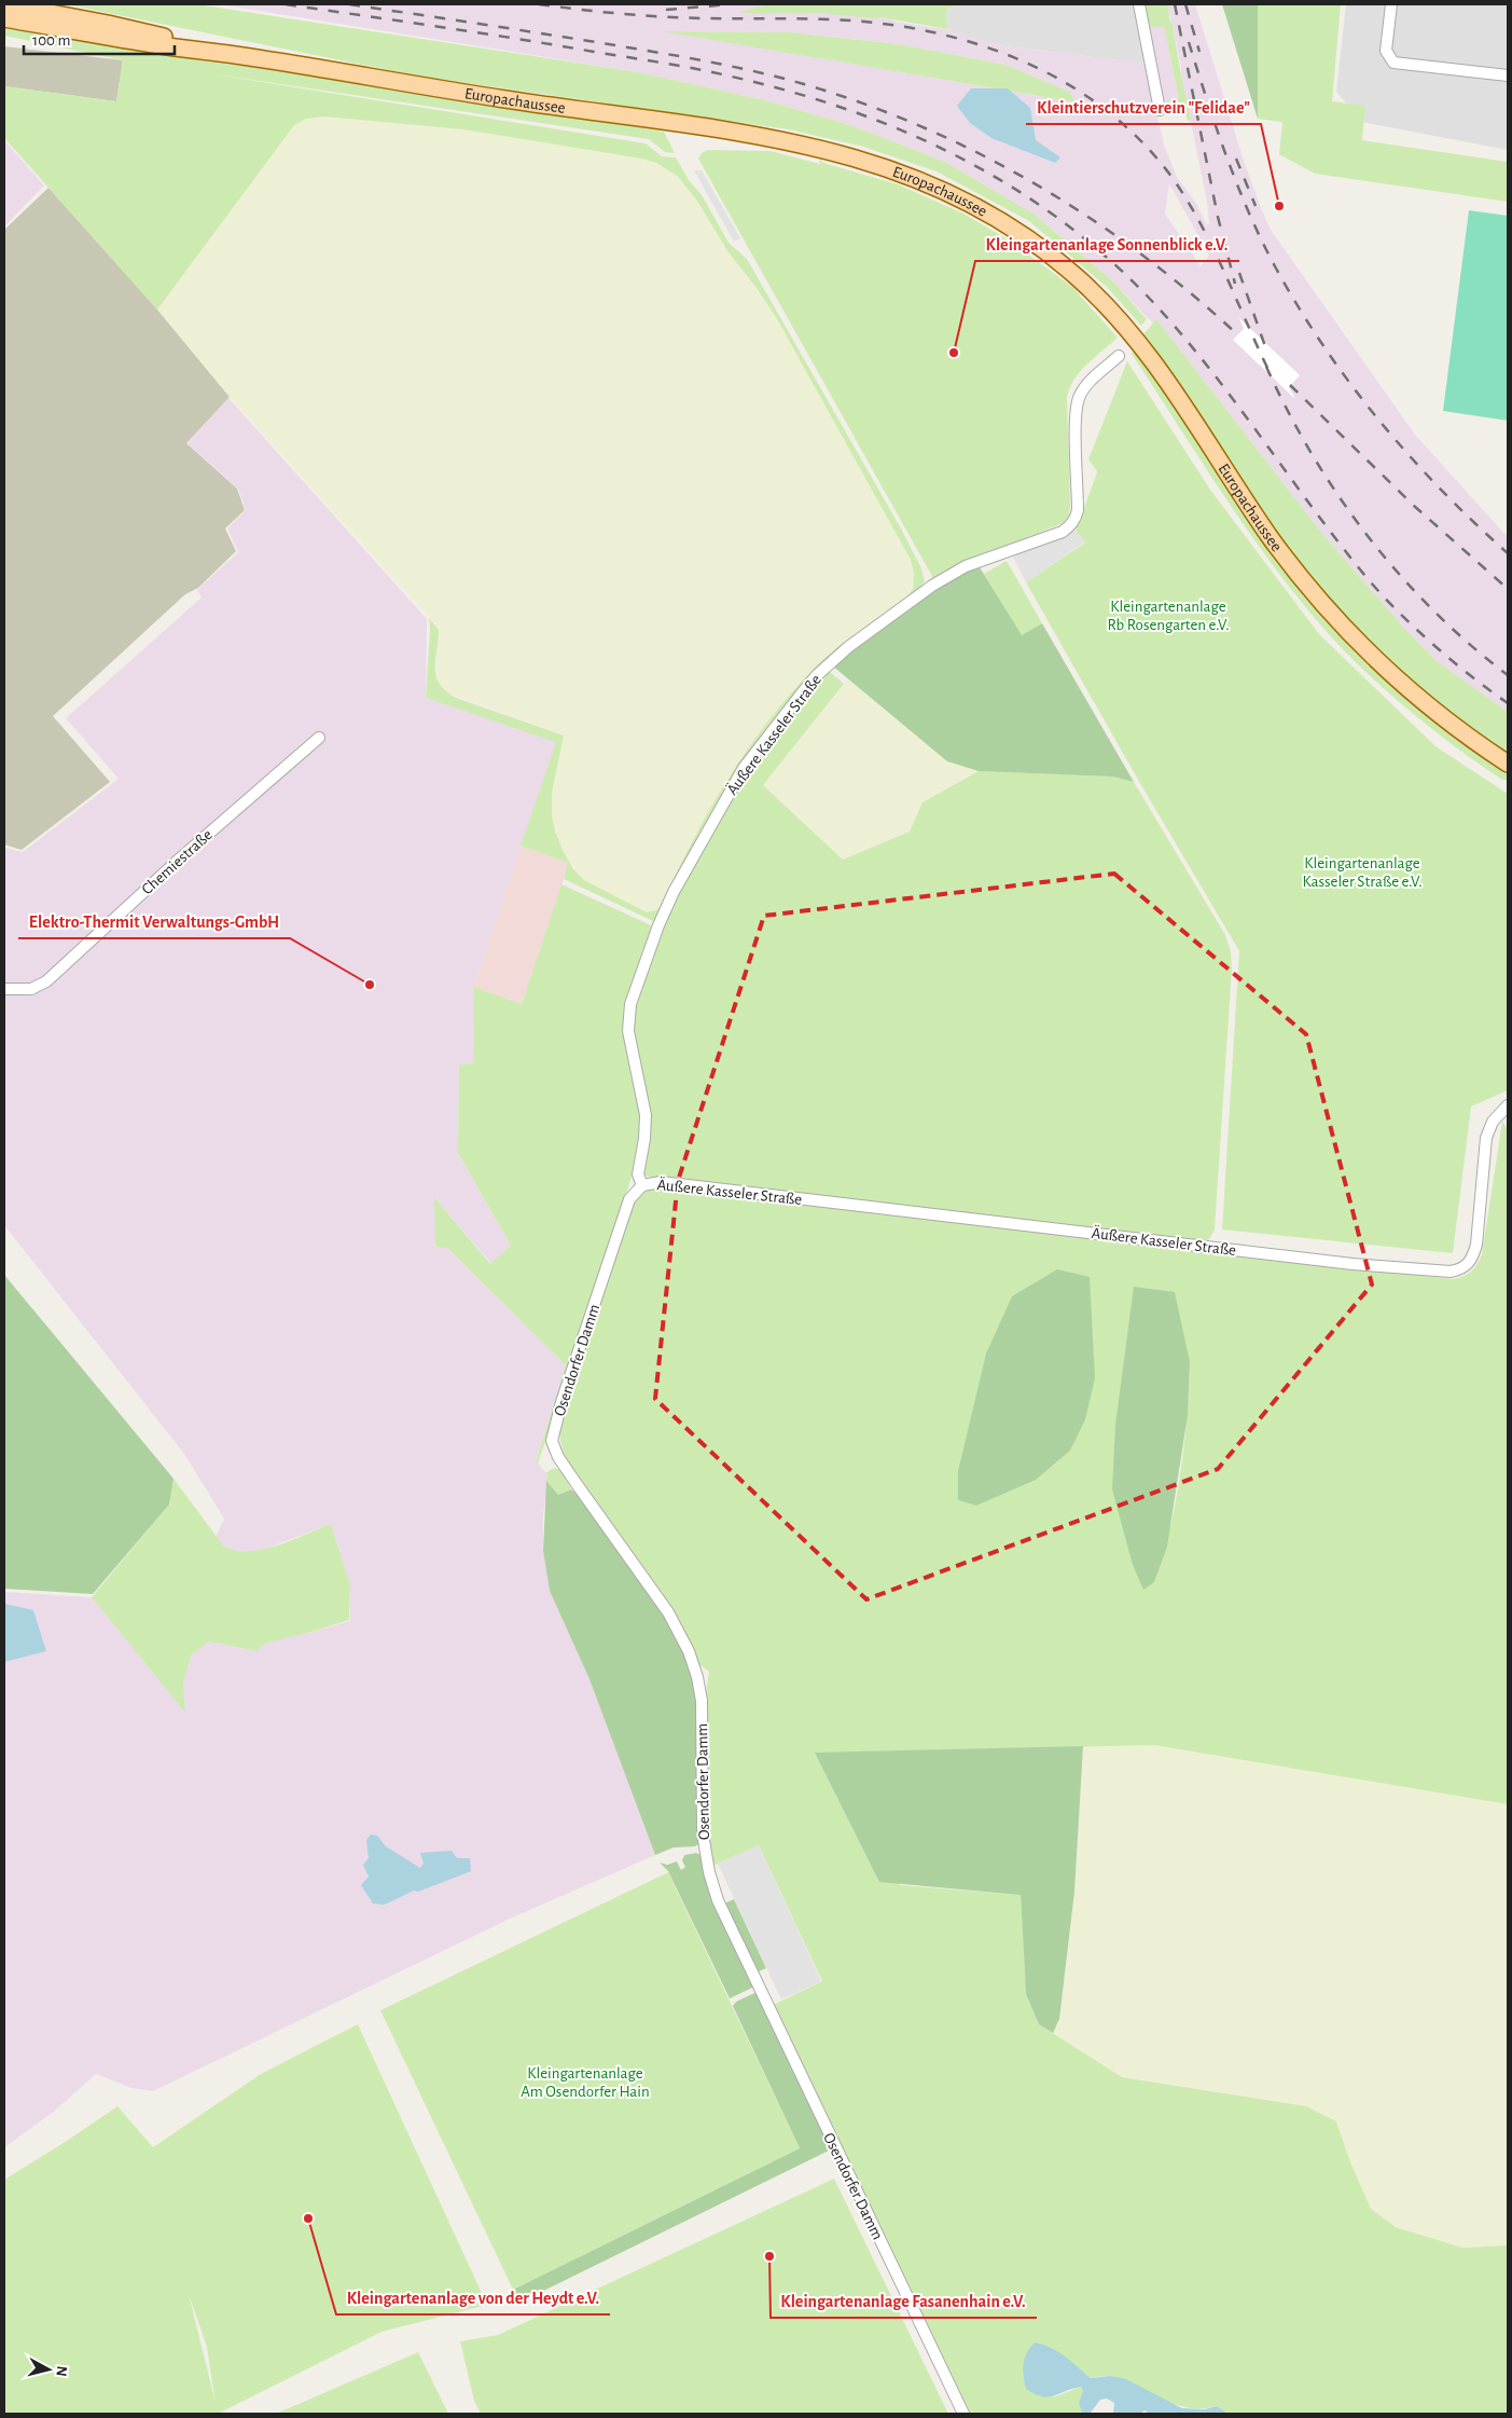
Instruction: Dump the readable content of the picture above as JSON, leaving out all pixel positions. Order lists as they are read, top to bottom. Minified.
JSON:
{"streets":{"main road":["Europachaussee"],"street":["Äußere Kasseler Straße","Chemiestraße","Osendorfer Damm"]},"crossings":[["Äußere Kasseler Straße","Osendorfer Damm"]],"parks":["Kleingartenanlage Rb Rosengarten e.V.","Kleingartenanlage Kasseler Straße e.V.","Kleingartenanlage Am Osendorfer Hain"],"places":["Kleintierschutzverein \"Felidae\"","Kleingartenanlage Sonnenblick e.V.","Elektro-Thermit Verwaltungs-GmbH","Kleingartenanlage von der Heydt e.V.","Kleingartenanlage Fasanenhain e.V."],"scale_bar":"100 m","north":"right"}
